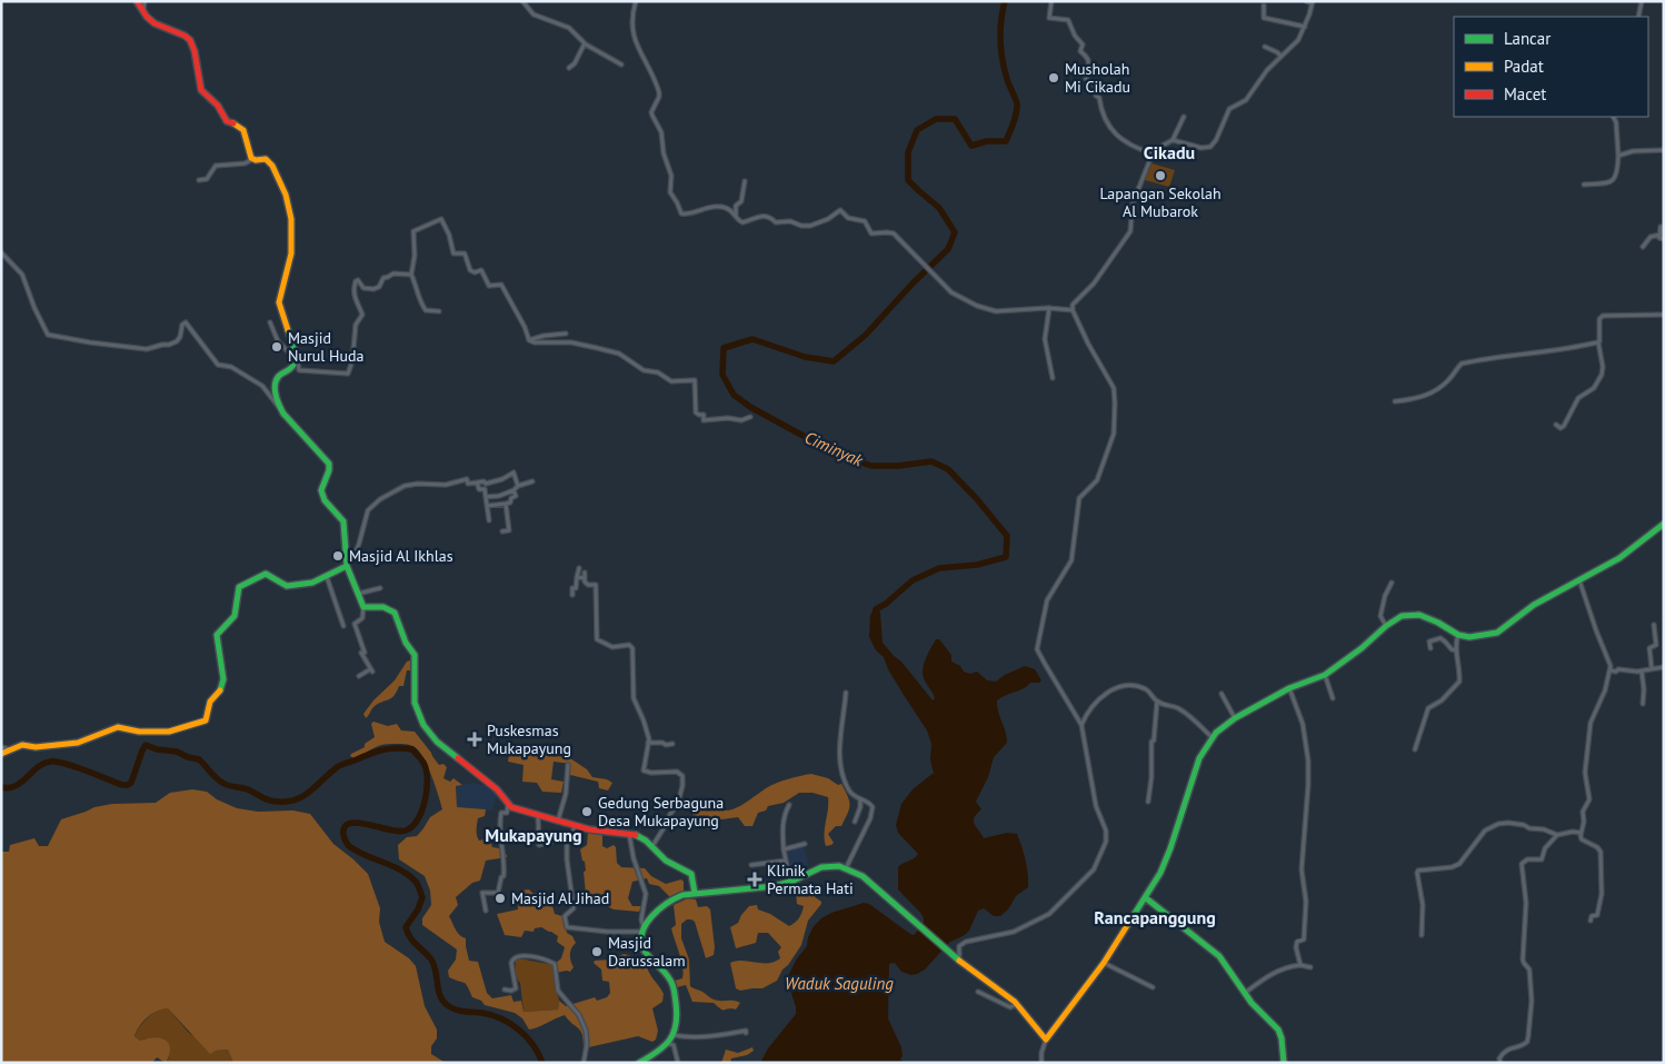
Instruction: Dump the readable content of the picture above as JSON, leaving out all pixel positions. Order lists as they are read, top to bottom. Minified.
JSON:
{"districts":["Cikadu","Mukapayung","Rancapanggung"],"water":["Ciminyak","Waduk Saguling"],"places":{"other":["Musholah Mi Cikadu","Lapangan Sekolah Al Mubarok","Masjid Nurul Huda","Masjid Al Ikhlas","Gedung Serbaguna Desa Mukapayung","Masjid Al Jihad","Masjid Darussalam"],"health":["Puskesmas Mukapayung","Klinik Permata Hati"]},"legend":["Lancar","Padat","Macet"]}
